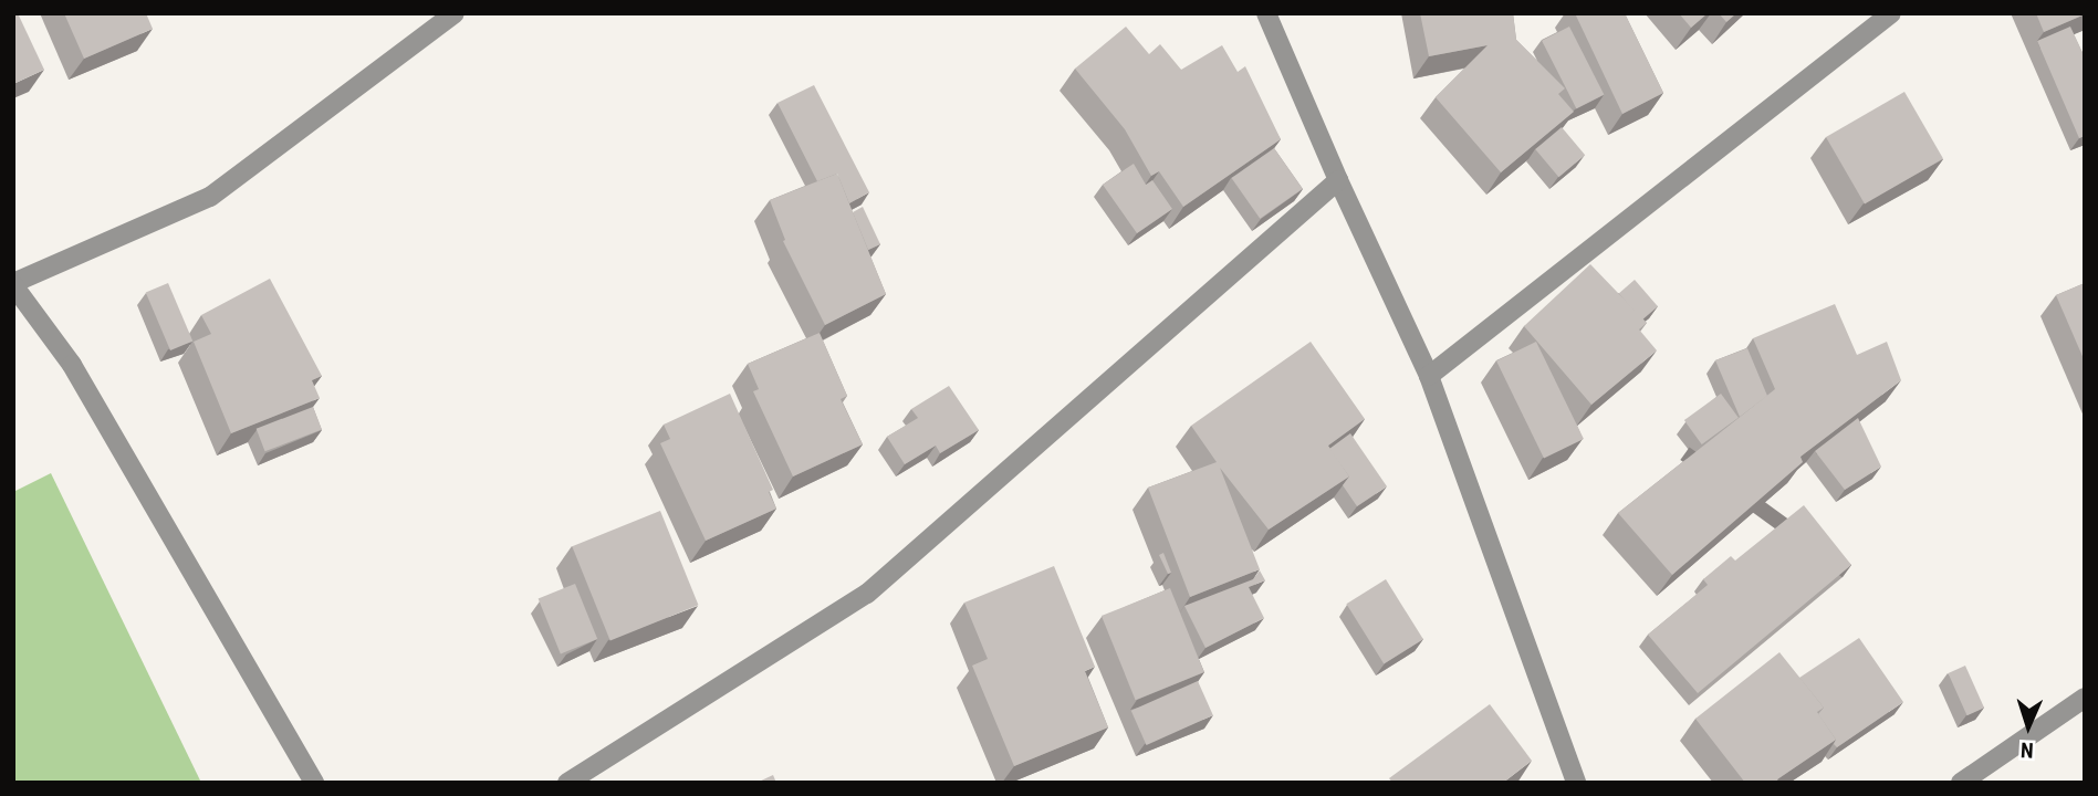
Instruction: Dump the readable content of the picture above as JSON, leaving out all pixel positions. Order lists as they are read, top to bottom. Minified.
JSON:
{"north":"bottom"}
